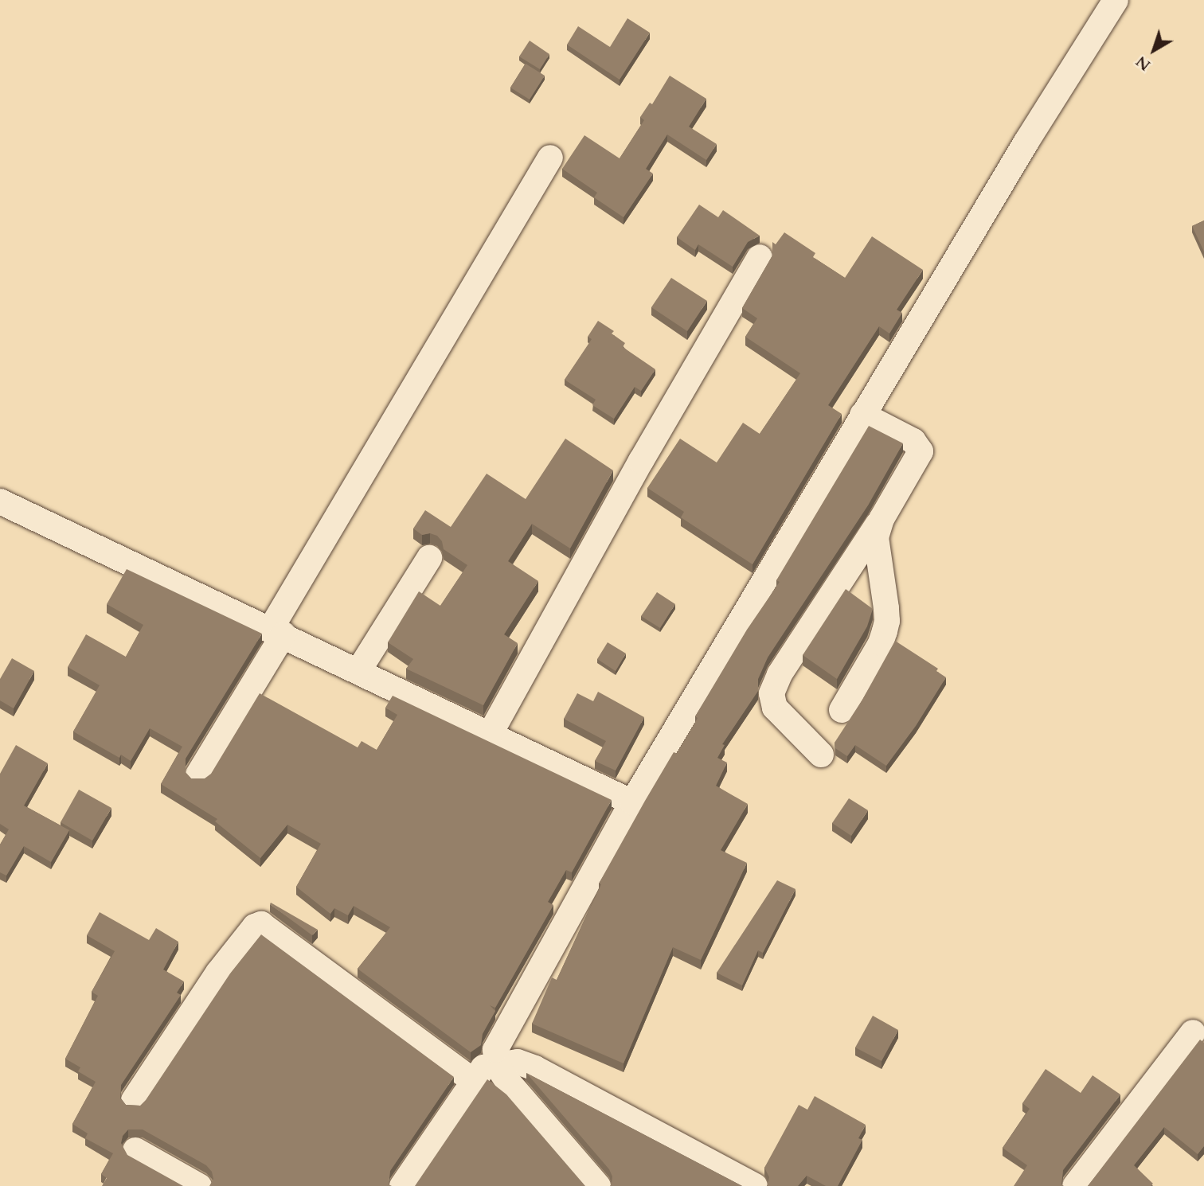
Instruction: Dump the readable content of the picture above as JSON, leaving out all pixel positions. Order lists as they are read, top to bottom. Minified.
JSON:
{"north":"bottom left"}
